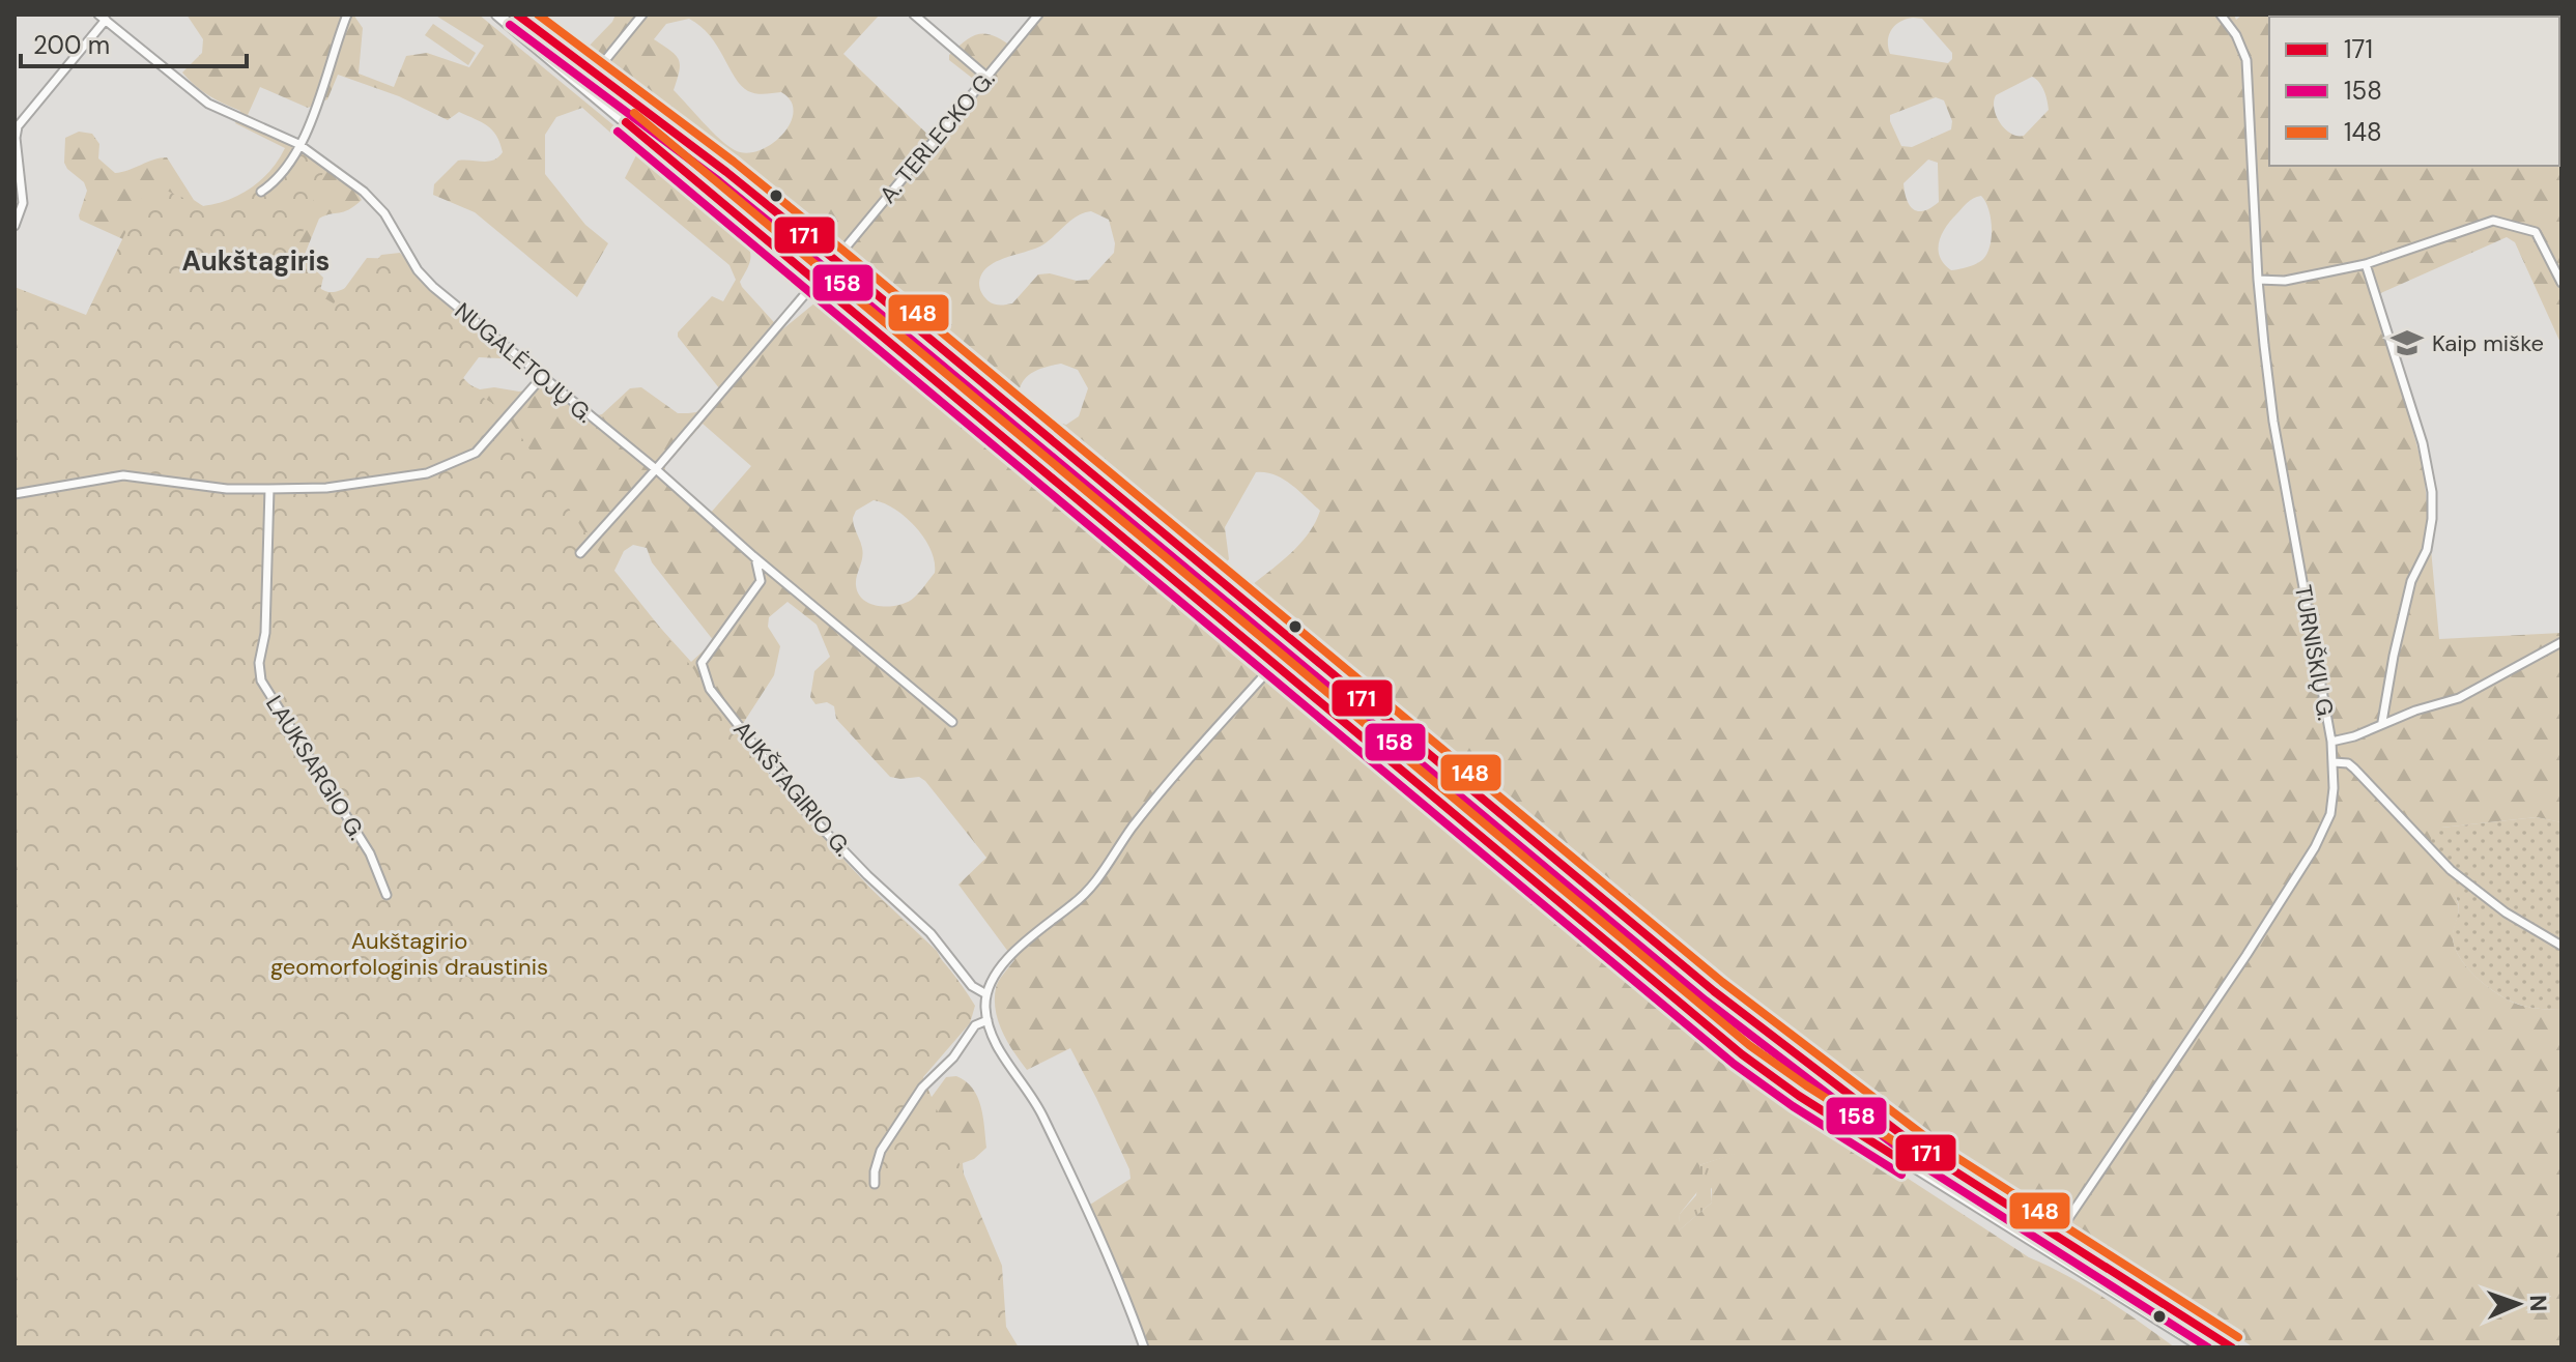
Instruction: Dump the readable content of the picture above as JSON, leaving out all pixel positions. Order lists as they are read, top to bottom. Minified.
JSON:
{"streets":{"street":["A. TERLECKO G.","NUGALĖTOJŲ G.","TURNIŠKIŲ G.","LAUKSARGIO G.","AUKŠTAGIRIO G."]},"crossings":[["NUGALĖTOJŲ G.","AUKŠTAGIRIO G."]],"districts":["Aukštagiris"],"parks":["Aukštagirio geomorfologinis draustinis"],"places":{"school or university":["Kaip miške"]},"lines":["transit line 171","transit line 148","transit line 158"],"legend":["171","158","148"],"scale_bar":"200 m","north":"right"}
